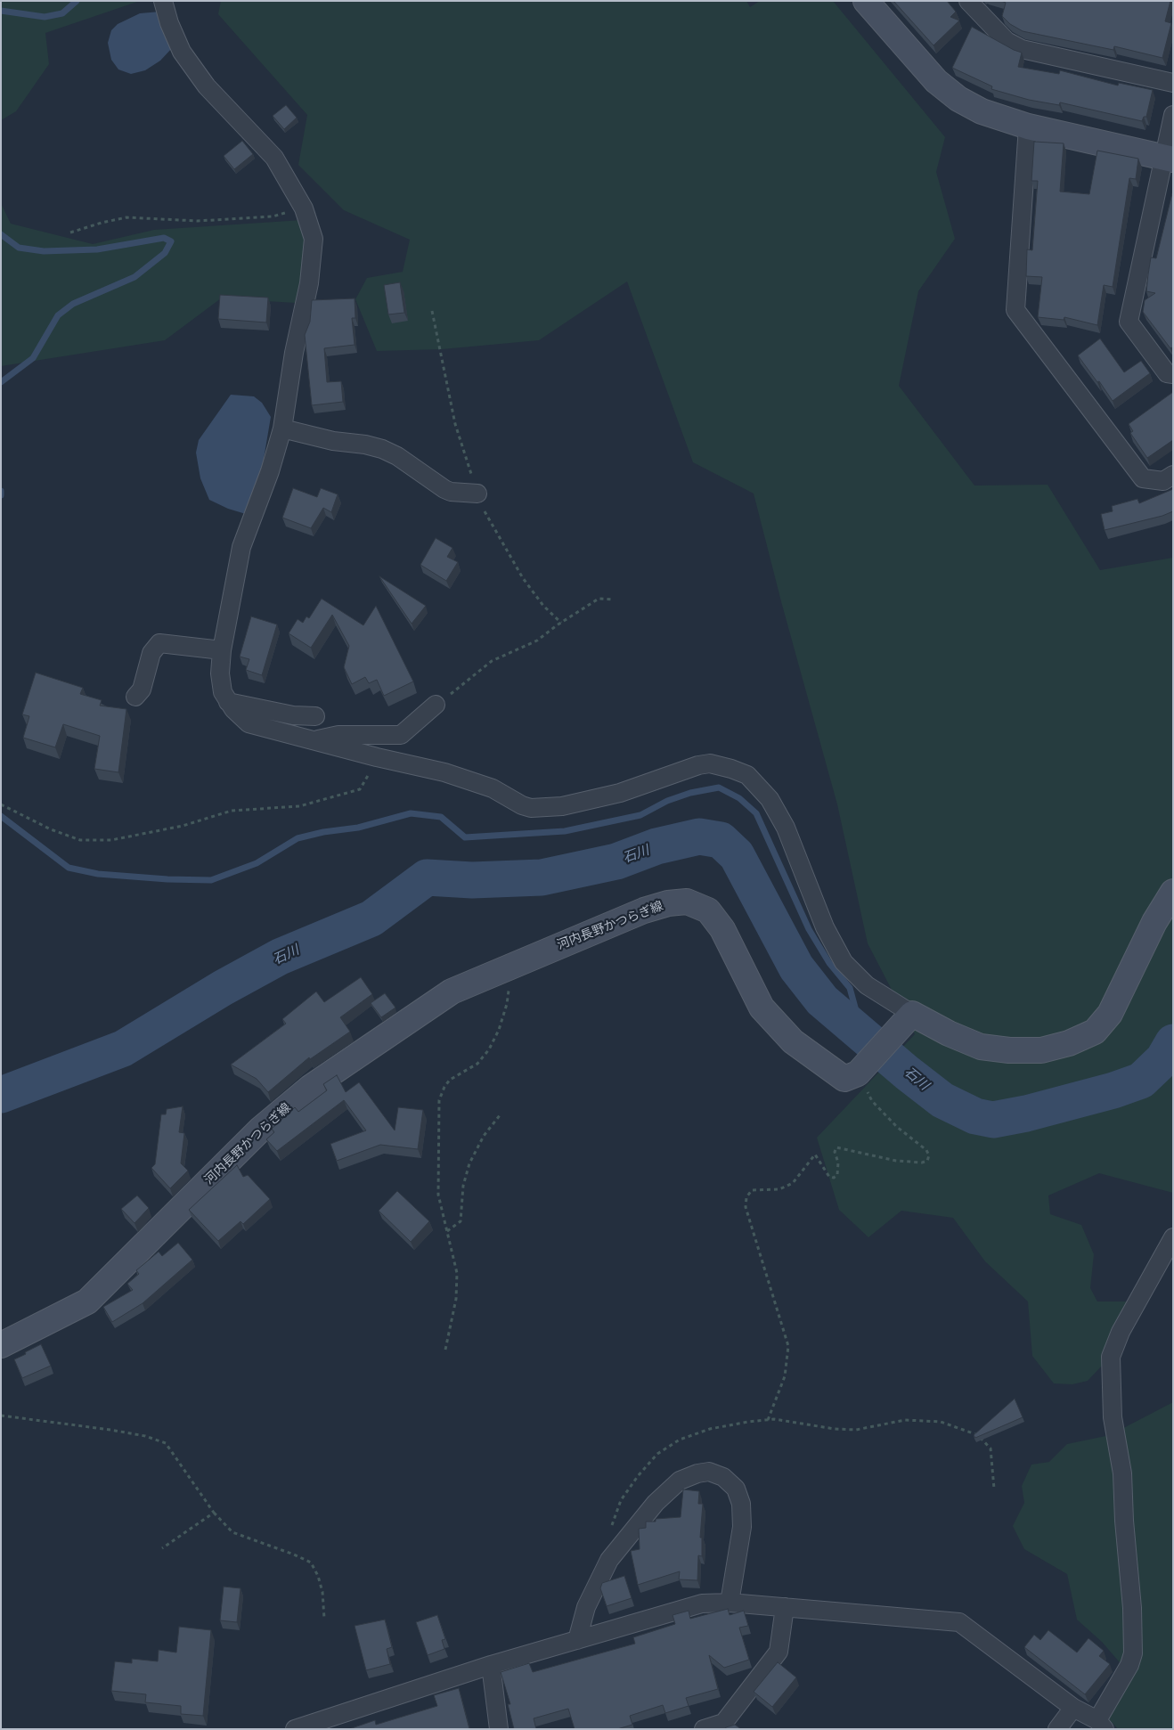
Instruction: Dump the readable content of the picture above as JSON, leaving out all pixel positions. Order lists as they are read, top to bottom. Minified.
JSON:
{"streets":{"main road":["河内長野かつらぎ線"]},"water":["石川"]}
